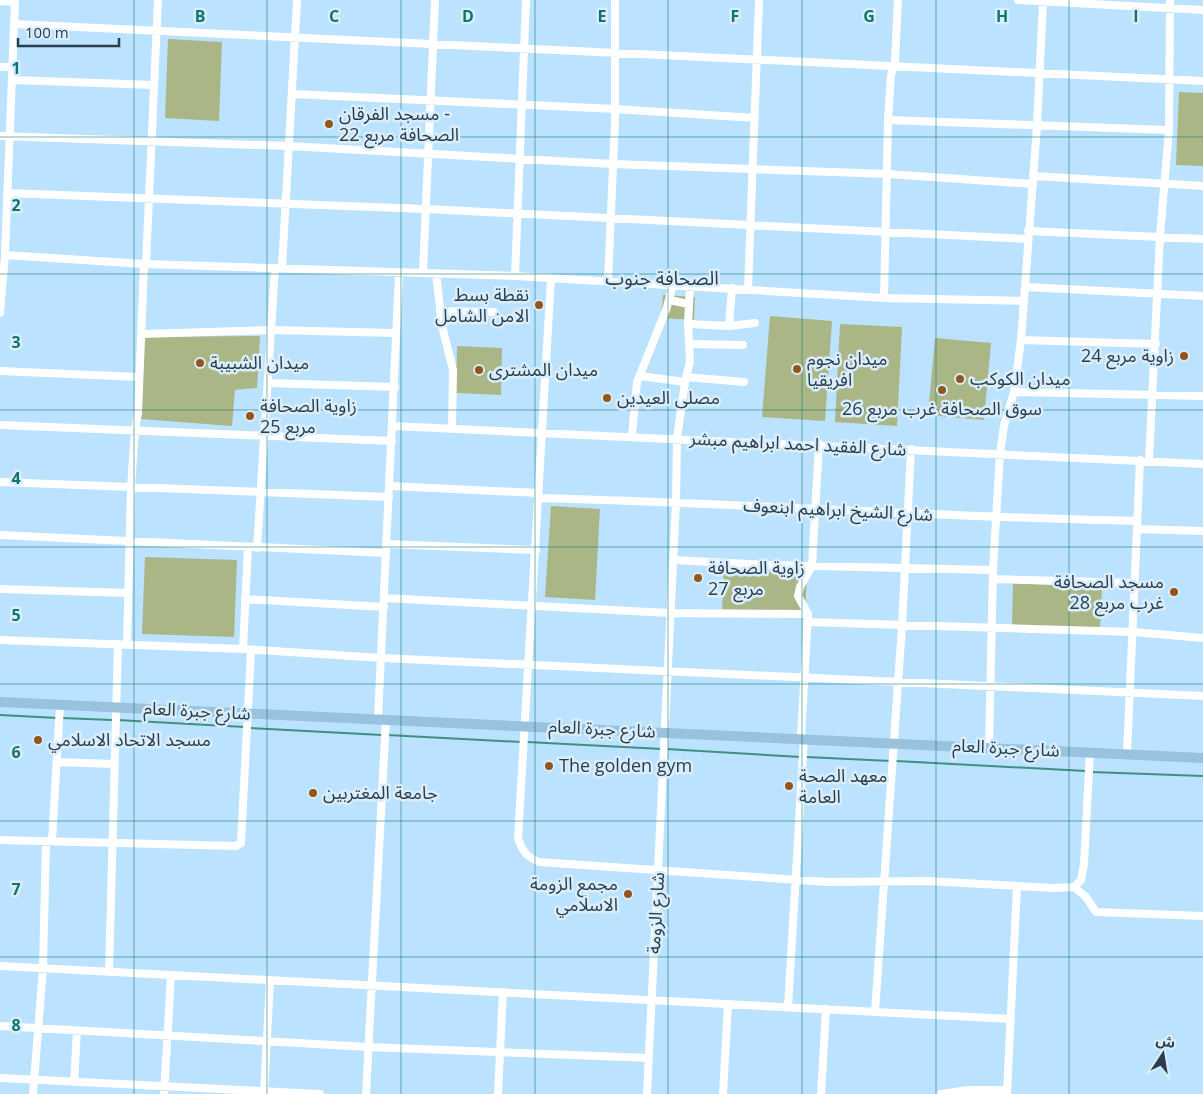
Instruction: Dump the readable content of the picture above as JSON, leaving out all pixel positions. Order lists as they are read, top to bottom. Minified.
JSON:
{"streets":{"main road":["شارع جبرة العام"],"street":["شارع الفقيد احمد ابراهيم مبشر","شارع الشيخ ابراهيم ابنعوف","شارع الزومة"]},"crossings":[["شارع الفقيد احمد ابراهيم مبشر","شارع الزومة"],["شارع الشيخ ابراهيم ابنعوف","شارع الزومة"],["شارع جبرة العام","شارع الزومة"]],"districts":["الصحافة جنوب"],"places":["مسجد الفرقان - الصحافة مربع 22","نقطة بسط الامن الشامل","زاوية مربع 24","ميدان الشبيبة","ميدان نجوم افريقيا","ميدان المشترى","ميدان الكوكب","سوق الصحافة غرب مربع 26","مصلى العيدين","زاوية الصحافة مربع 25","زاوية الصحافة مربع 27","مسجد الصحافة غرب مربع 28","مسجد الاتحاد الاسلامي","The golden gym","معهد الصحة العامة","جامعة المغتربين","مجمع الزومة الاسلامي"],"scale_bar":"100 m","north":"top","grid":{"columns":["B","C","D","E","F","G","H","I"],"rows":["1","2","3","4","5","6","7","8"]}}
